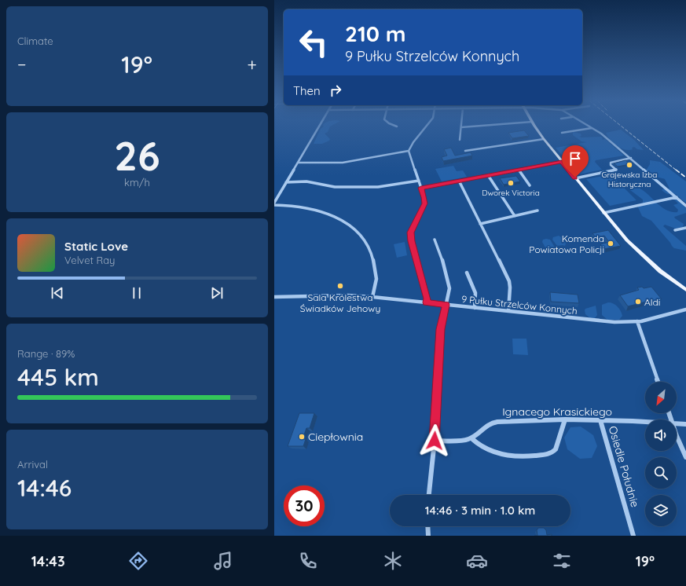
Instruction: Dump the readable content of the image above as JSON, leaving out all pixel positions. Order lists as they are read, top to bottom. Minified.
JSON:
{"streets":{"street":["9 Pułku Strzelców Konnych","Ignacego Krasickiego","Osiedle Południe"]},"crossings":[["Ignacego Krasickiego","Osiedle Południe"]],"places":["Grajewska Izba Historyczna","Dworek Victoria","Komenda Powiatowa Policji","Sala Królestwa Świadków Jehowy","Aldi","Ciepłownia"],"north":"bottom left","page":{"tile":["Climate",["26","km/h"],["Range · 89%","445 km"],["Arrival","14:46"]],"turn":["210 m","9 Pułku Strzelców Konnych"],"heat":["−","19°","+"],"then":"Then","song":["Static Love","Velvet Ray"],"limit":"30","trip":"14:46 · 3 min · 1.0 km","tabs":["14:43","19°"]}}
